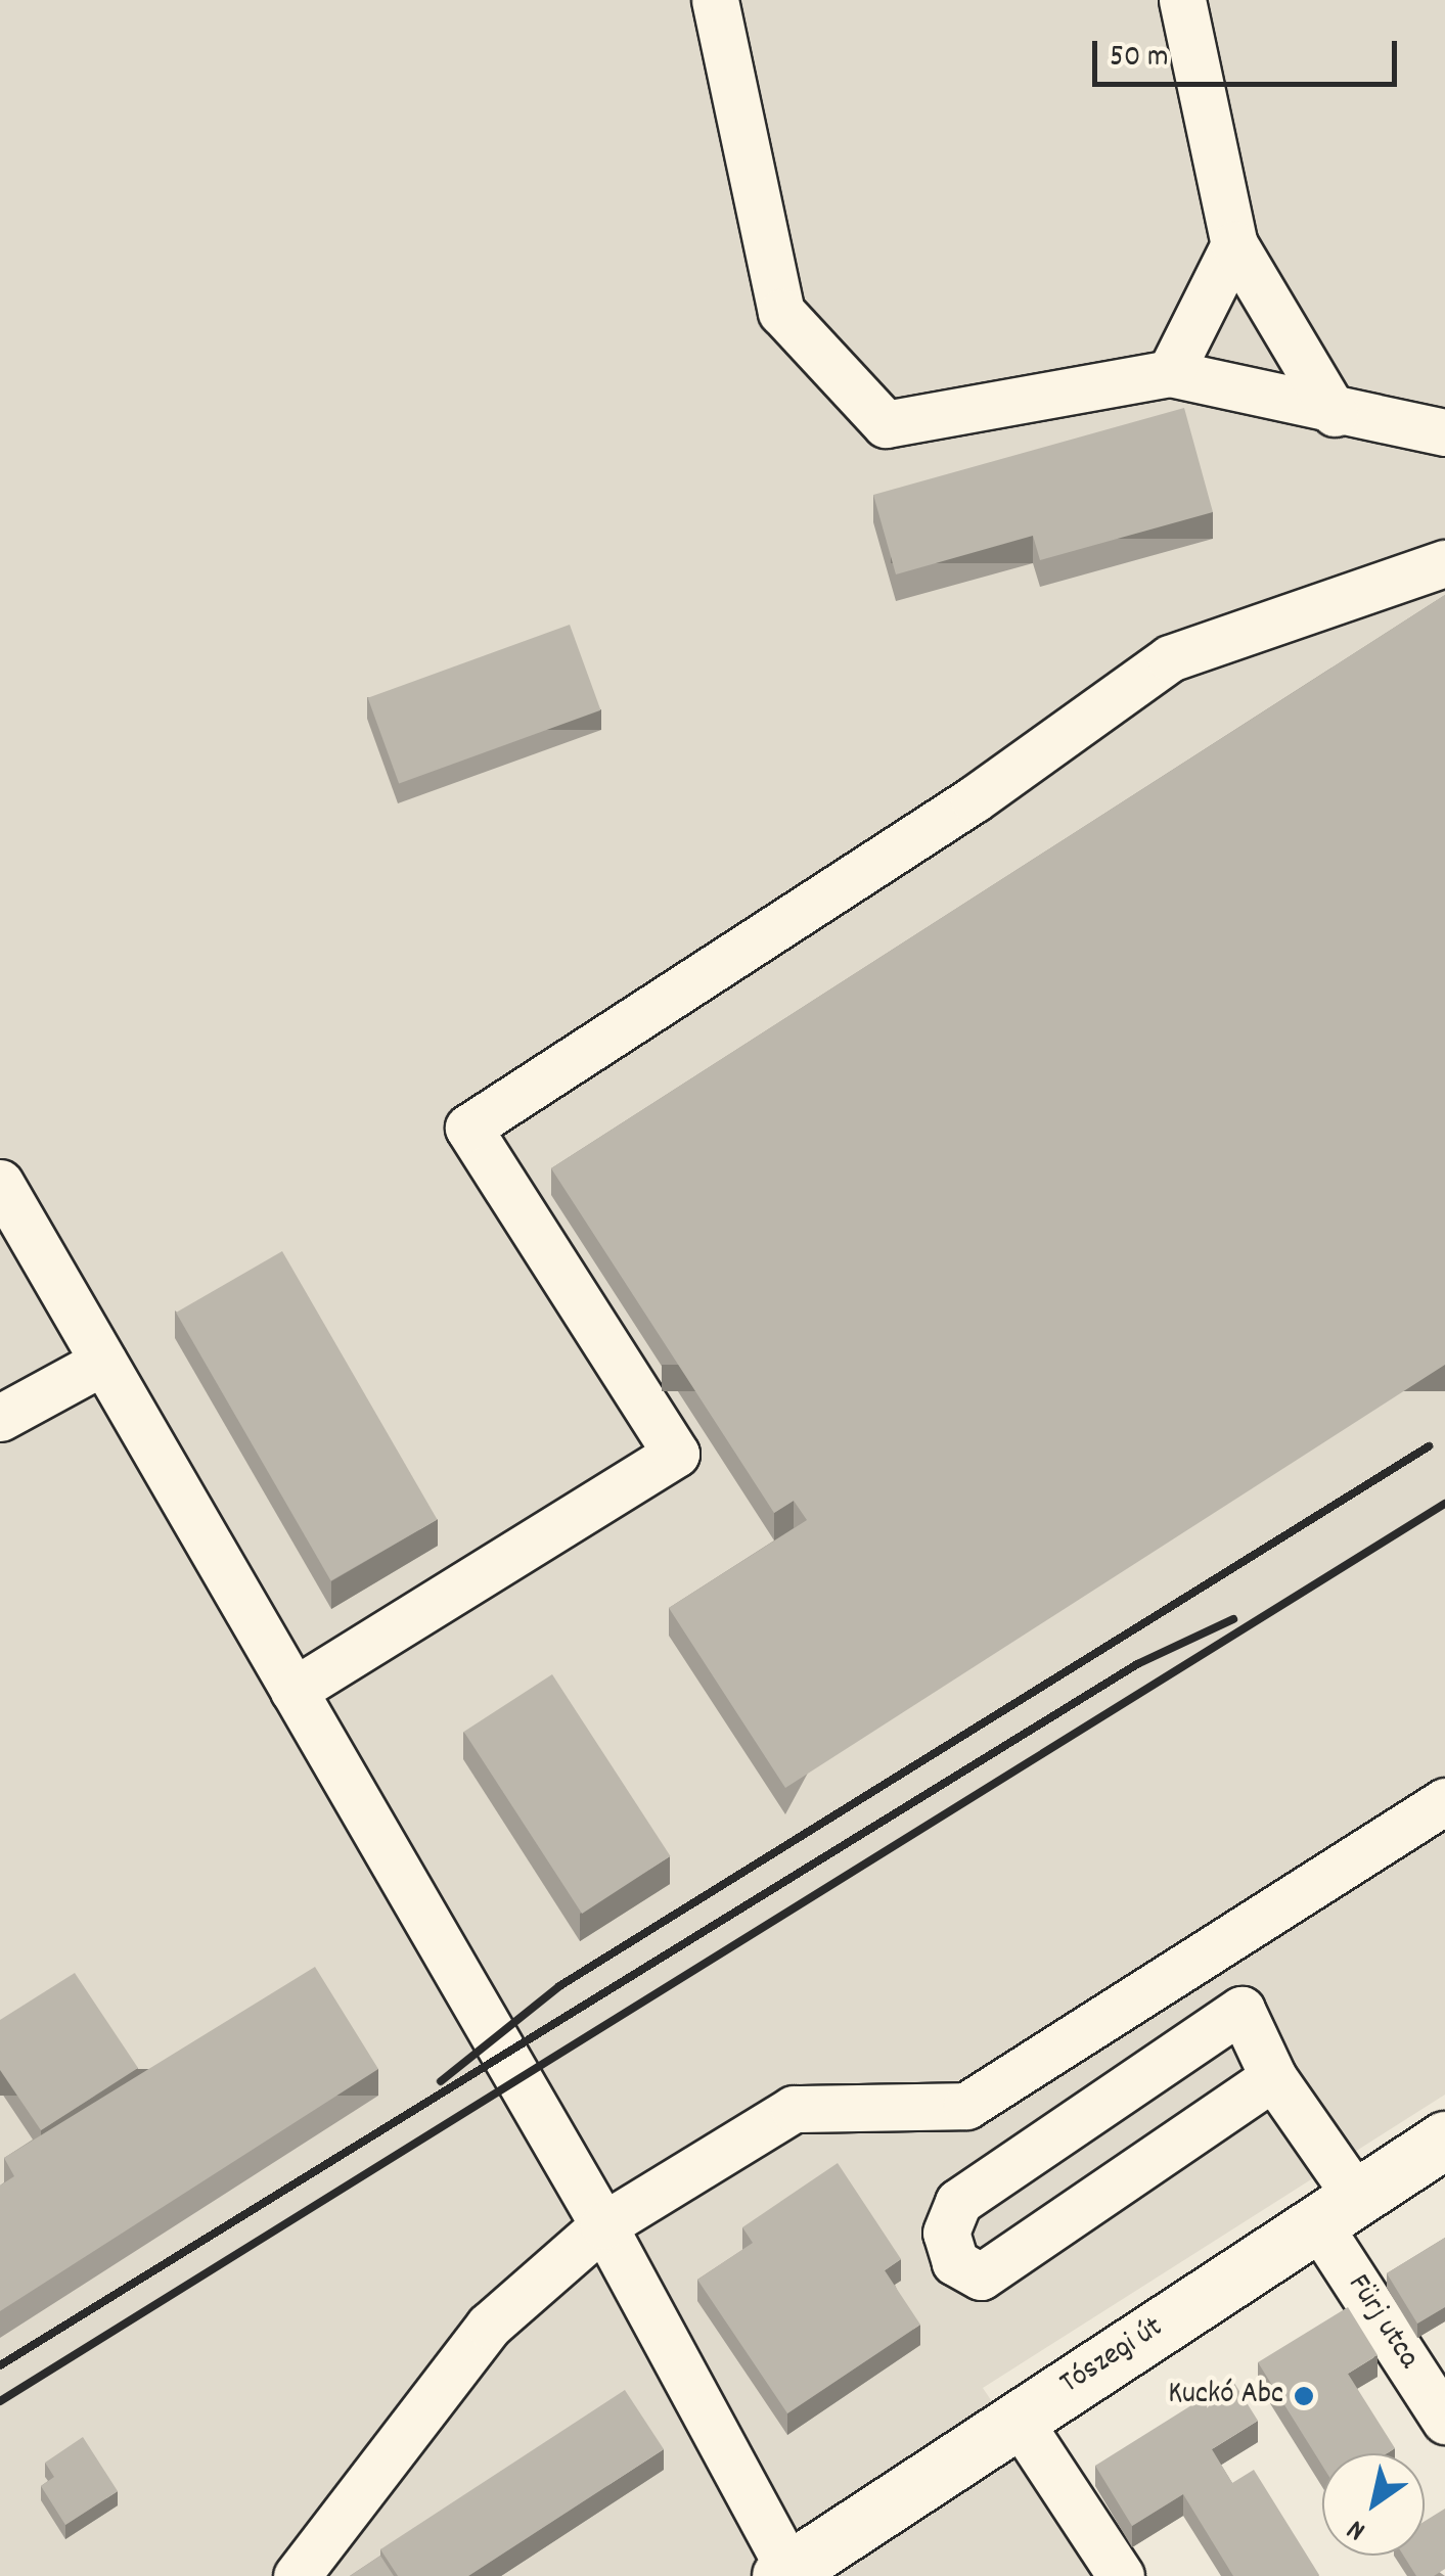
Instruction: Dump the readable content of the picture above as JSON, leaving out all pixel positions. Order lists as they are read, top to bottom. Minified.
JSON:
{"streets":{"main road":["Tószegi út"],"street":["Fürj utca"]},"crossings":[["Fürj utca","Tószegi út"]],"places":["Kuckó Abc"],"scale_bar":"50 m","north":"bottom left"}
